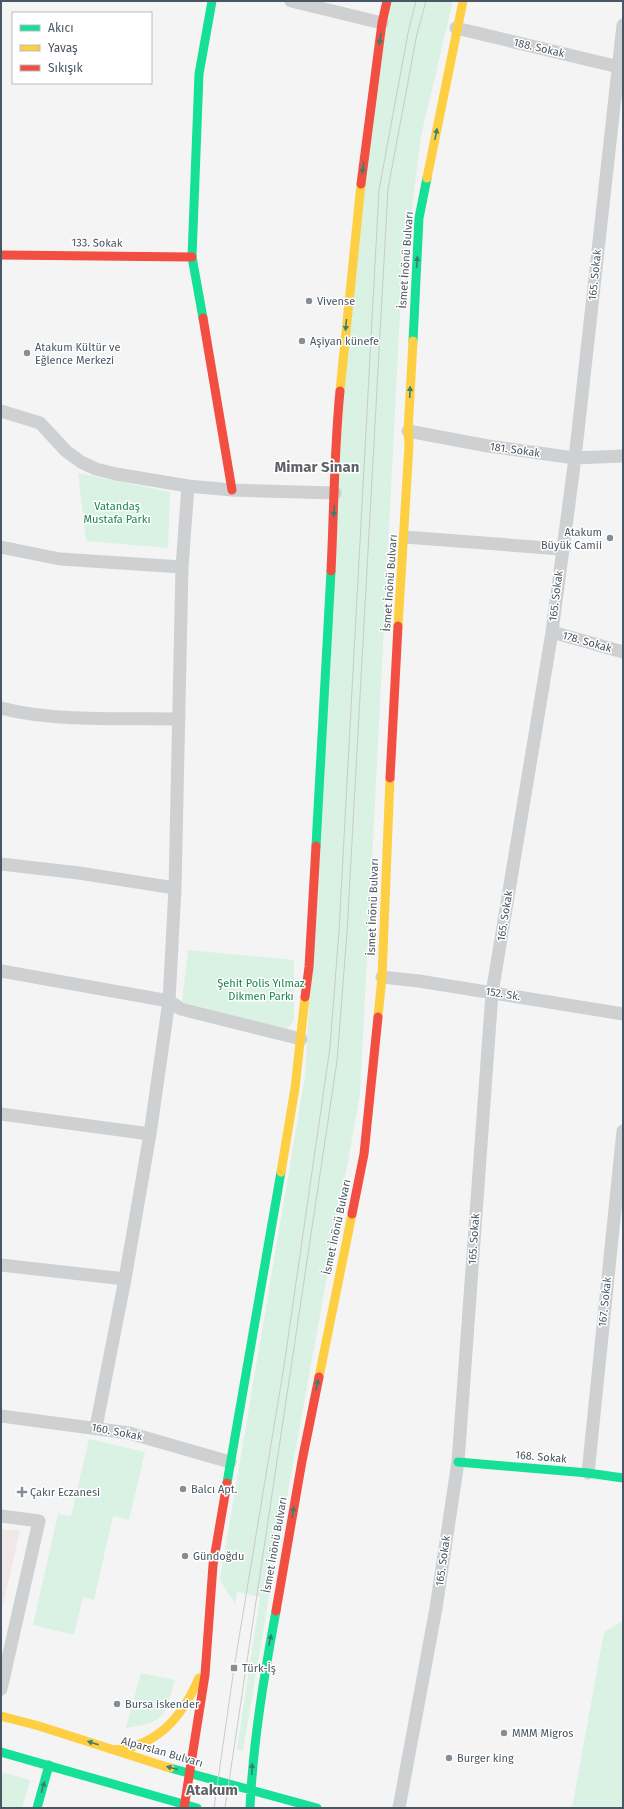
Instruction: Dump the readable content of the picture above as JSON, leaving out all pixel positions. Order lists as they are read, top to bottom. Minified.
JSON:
{"streets":{"main road":["133. Sokak","İsmet İnönü Bulvarı","168. Sokak","Alparslan Bulvarı"],"street":["188. Sokak","165. Sokak","181. Sokak","178. Sokak","152. Sk.","167. Sokak","160. Sokak"]},"crossings":[["188. Sokak","İsmet İnönü Bulvarı"],["188. Sokak","165. Sokak"],["İsmet İnönü Bulvarı","181. Sokak"],["İsmet İnönü Bulvarı","152. Sk."],["İsmet İnönü Bulvarı","Alparslan Bulvarı"],["165. Sokak","181. Sokak"],["165. Sokak","178. Sokak"],["165. Sokak","152. Sk."],["165. Sokak","168. Sokak"],["167. Sokak","168. Sokak"]],"districts":["Mimar Sinan","Atakum"],"parks":["Vatandaş Mustafa Parkı","Şehit Polis Yılmaz Dikmen Parkı"],"places":{"other":["Vivense","Aşiyan künefe","Atakum Kültür ve Eğlence Merkezi","Atakum Büyük Camii","Balcı Apt.","Gündoğdu","Bursa iskender","MMM Migros","Burger king"],"health":["Çakır Eczanesi"],"transit":["Türk-İş"]},"legend":["Akıcı","Yavaş","Sıkışık"]}
